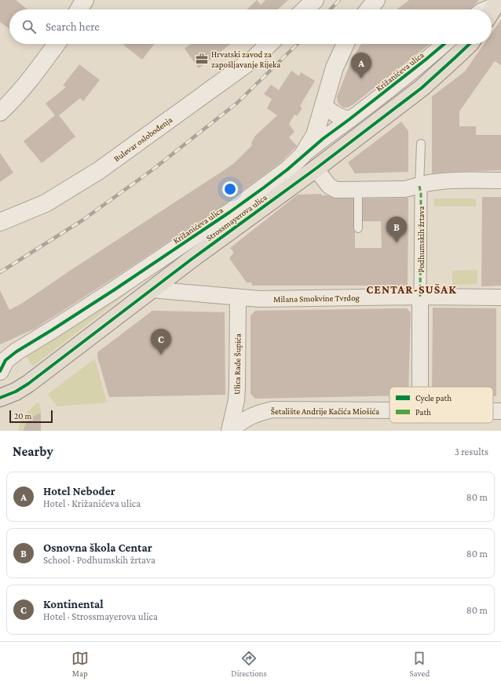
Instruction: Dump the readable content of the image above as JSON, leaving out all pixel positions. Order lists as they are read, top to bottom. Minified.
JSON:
{"streets":{"main road":["Strossmayerova ulica"],"street":["Križanićeva ulica","Bulevar oslobođenja","Podhumskih žrtava","Milana Smokvine Tvrdog","Ulica Rade Šupića","Šetalište Andrije Kačića Miošića"]},"crossings":[["Strossmayerova ulica","Milana Smokvine Tvrdog"],["Podhumskih žrtava","Milana Smokvine Tvrdog"],["Milana Smokvine Tvrdog","Ulica Rade Šupića"],["Ulica Rade Šupića","Šetalište Andrije Kačića Miošića"]],"districts":["CENTAR-SUŠAK"],"places":{"office":["Hrvatski zavod za zapošljavanje Rijeka"]},"legend":["Cycle path","Path"],"scale_bar":"20 m","page":{"search":"Search here","pins":["A","B","C"],"scale":"20 m","heading":["Nearby","3 results"],"list":[{"mark":"A","name":"Hotel Neboder","note":"Hotel · Križanićeva ulica","value":"80 m"},{"mark":"B","name":"Osnovna škola Centar","note":"School · Podhumskih žrtava","value":"80 m"},{"mark":"C","name":"Kontinental","note":"Hotel · Strossmayerova ulica","value":"80 m"}],"nav":["Map","Directions","Saved"]}}
